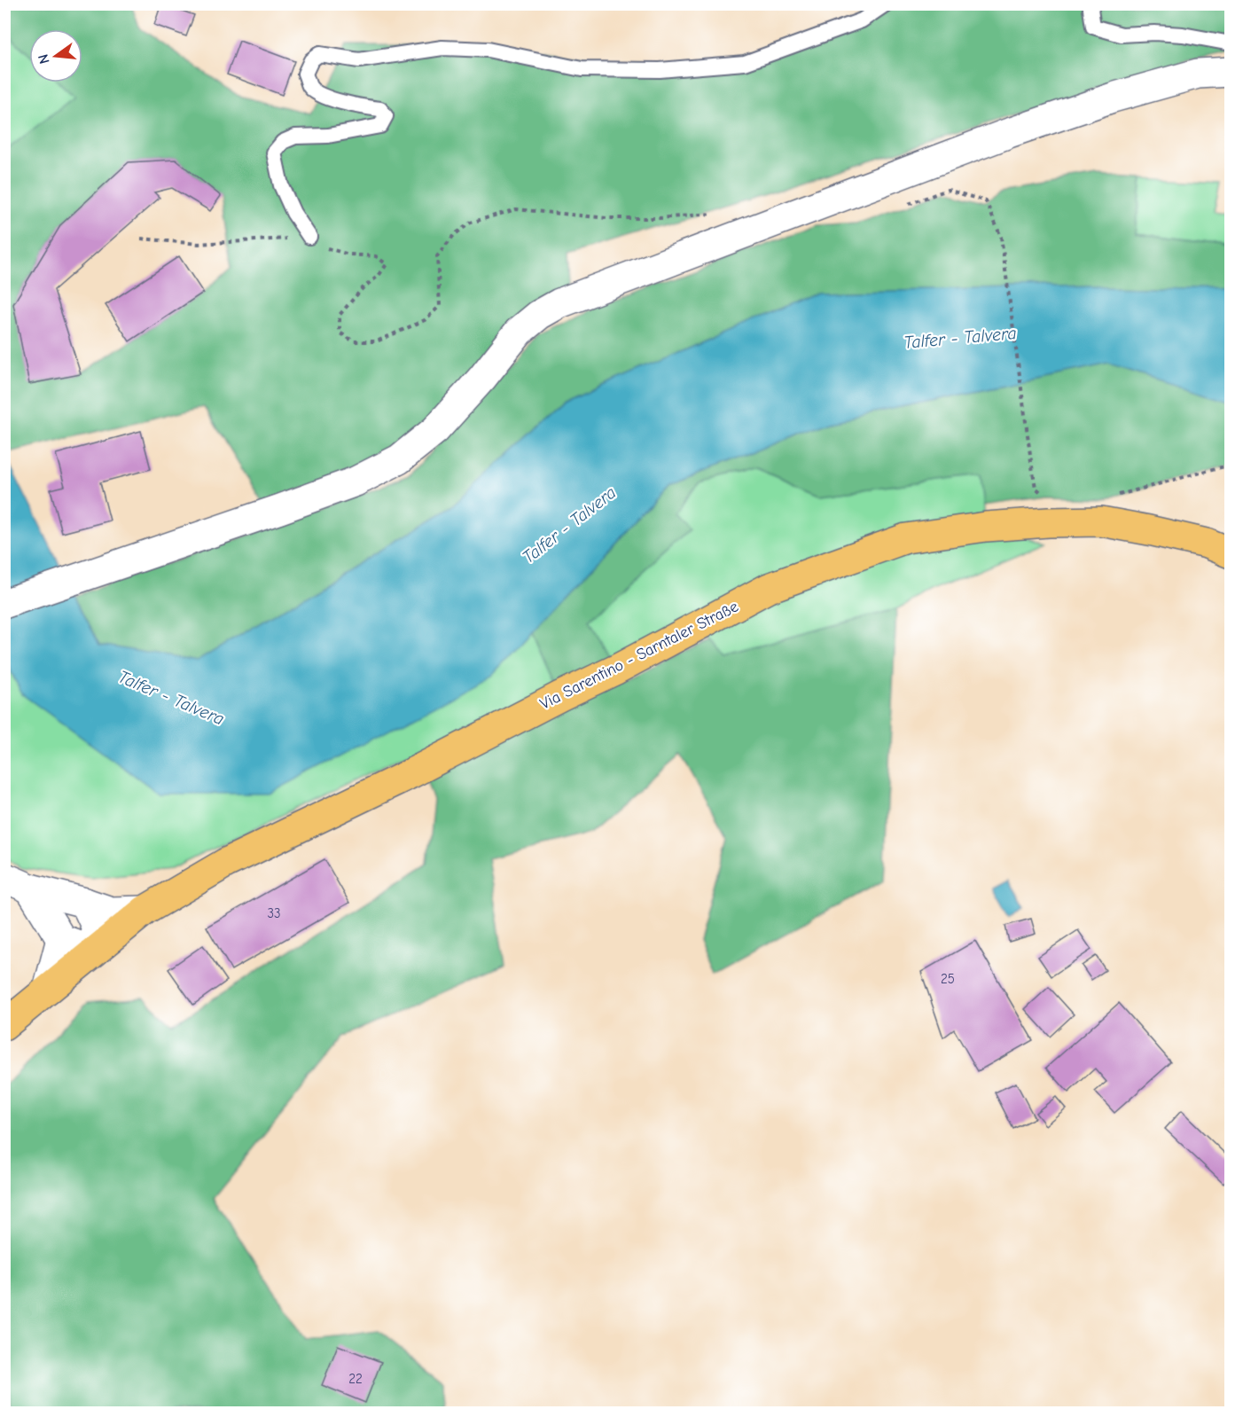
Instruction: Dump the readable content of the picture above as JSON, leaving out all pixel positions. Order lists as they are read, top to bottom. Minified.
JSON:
{"streets":{"main road":["Via Sarentino - Sarntaler Straße"]},"water":["Talfer - Talvera"],"house_numbers":["33","25","22"],"north":"left"}
